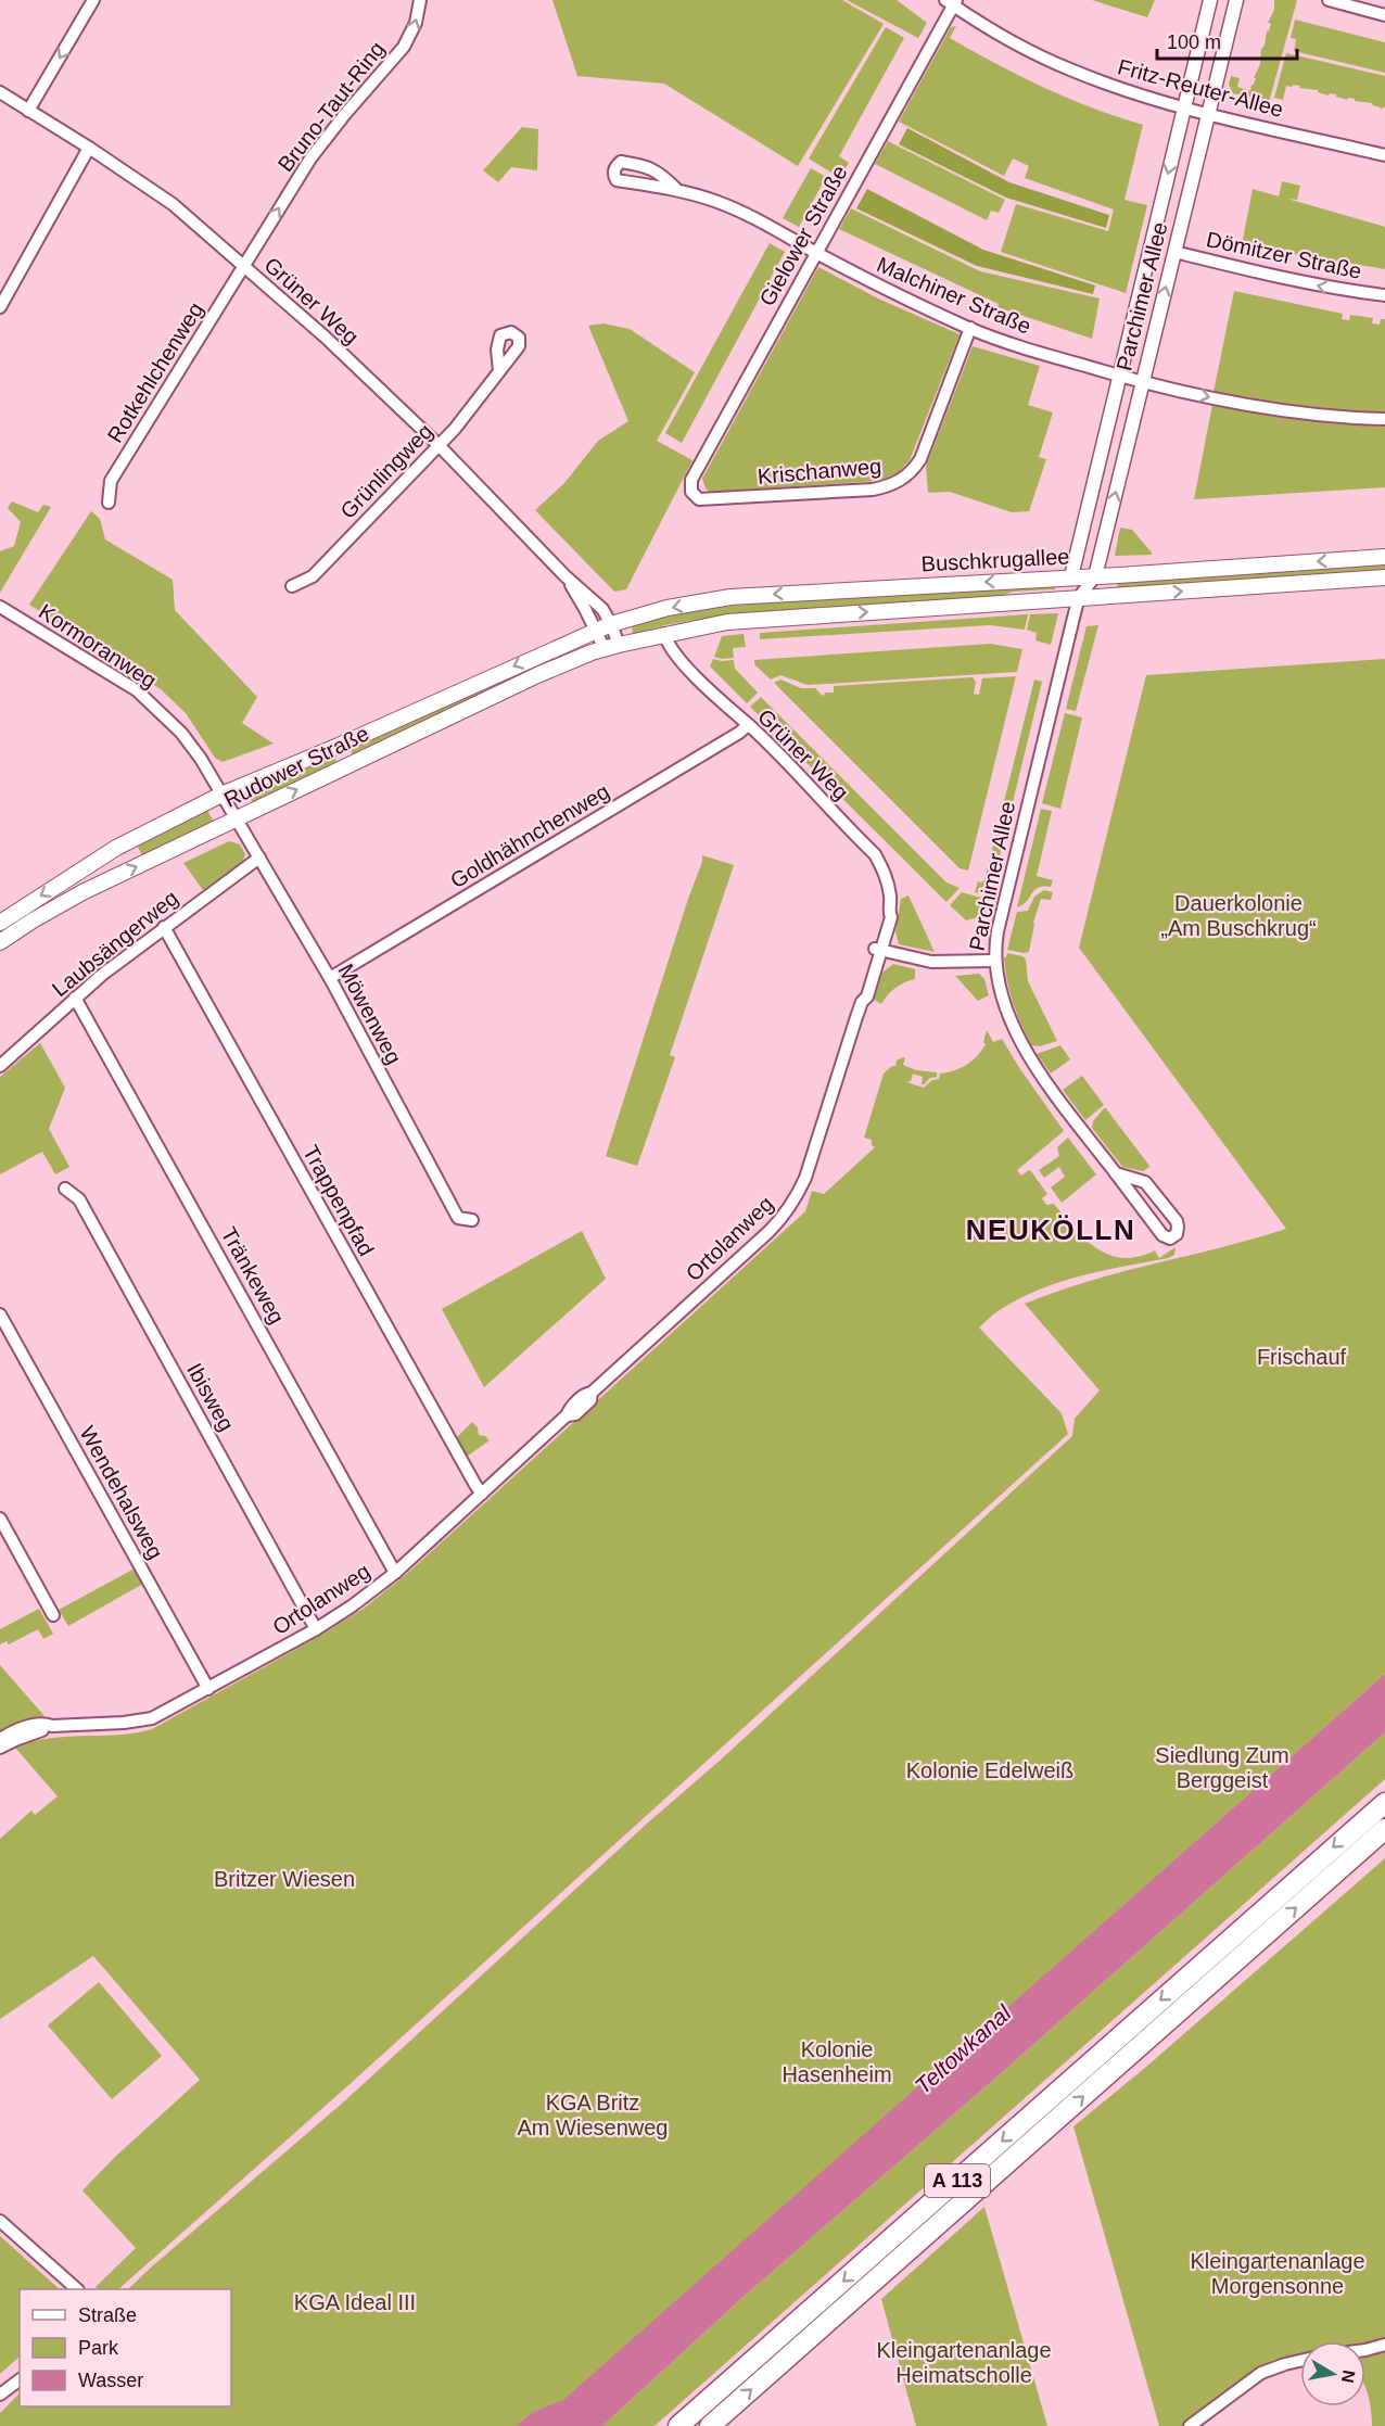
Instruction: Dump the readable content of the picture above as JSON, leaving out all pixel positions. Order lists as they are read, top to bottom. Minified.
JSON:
{"streets":{"highway":["A 113"],"main road":["Buschkrugallee","Rudower Straße"],"street":["Fritz-Reuter-Allee","Bruno-Taut-Ring","Gielower Straße","Dömitzer Straße","Malchiner Straße","Parchimer Allee","Grüner Weg","Rotkehlchenweg","Grünlingweg","Krischanweg","Kormoranweg","Goldhähnchenweg","Laubsängerweg","Möwenweg","Trappenpfad","Ortolanweg","Tränkeweg","Ibisweg","Wendehalsweg"]},"crossings":[["Fritz-Reuter-Allee","Gielower Straße"],["Fritz-Reuter-Allee","Parchimer Allee"],["Bruno-Taut-Ring","Grüner Weg"],["Bruno-Taut-Ring","Rotkehlchenweg"],["Gielower Straße","Malchiner Straße"],["Gielower Straße","Krischanweg"],["Dömitzer Straße","Parchimer Allee"],["Malchiner Straße","Parchimer Allee"],["Malchiner Straße","Krischanweg"],["Parchimer Allee","Buschkrugallee"],["Grüner Weg","Rotkehlchenweg"],["Grüner Weg","Grünlingweg"],["Grüner Weg","Buschkrugallee"],["Grüner Weg","Rudower Straße"],["Grüner Weg","Goldhähnchenweg"],["Grüner Weg","Ortolanweg"],["Buschkrugallee","Rudower Straße"],["Kormoranweg","Rudower Straße"],["Kormoranweg","Möwenweg"],["Rudower Straße","Möwenweg"],["Goldhähnchenweg","Möwenweg"],["Laubsängerweg","Möwenweg"],["Laubsängerweg","Trappenpfad"],["Laubsängerweg","Tränkeweg"],["Trappenpfad","Ortolanweg"],["Ortolanweg","Tränkeweg"],["Ortolanweg","Ibisweg"],["Ortolanweg","Wendehalsweg"]],"one_way":["Bruno-Taut-Ring","Dömitzer Straße"],"districts":["NEUKÖLLN"],"water":["Teltowkanal"],"parks":["Dauerkolonie „Am Buschkrug“","Frischauf","Siedlung Zum Berggeist","Kolonie Edelweiß","Britzer Wiesen","Kolonie Hasenheim","KGA Britz Am Wiesenweg","Kleingartenanlage Morgensonne","KGA Ideal III","Kleingartenanlage Heimatscholle"],"legend":["Straße","Park","Wasser"],"scale_bar":"100 m","north":"right"}
